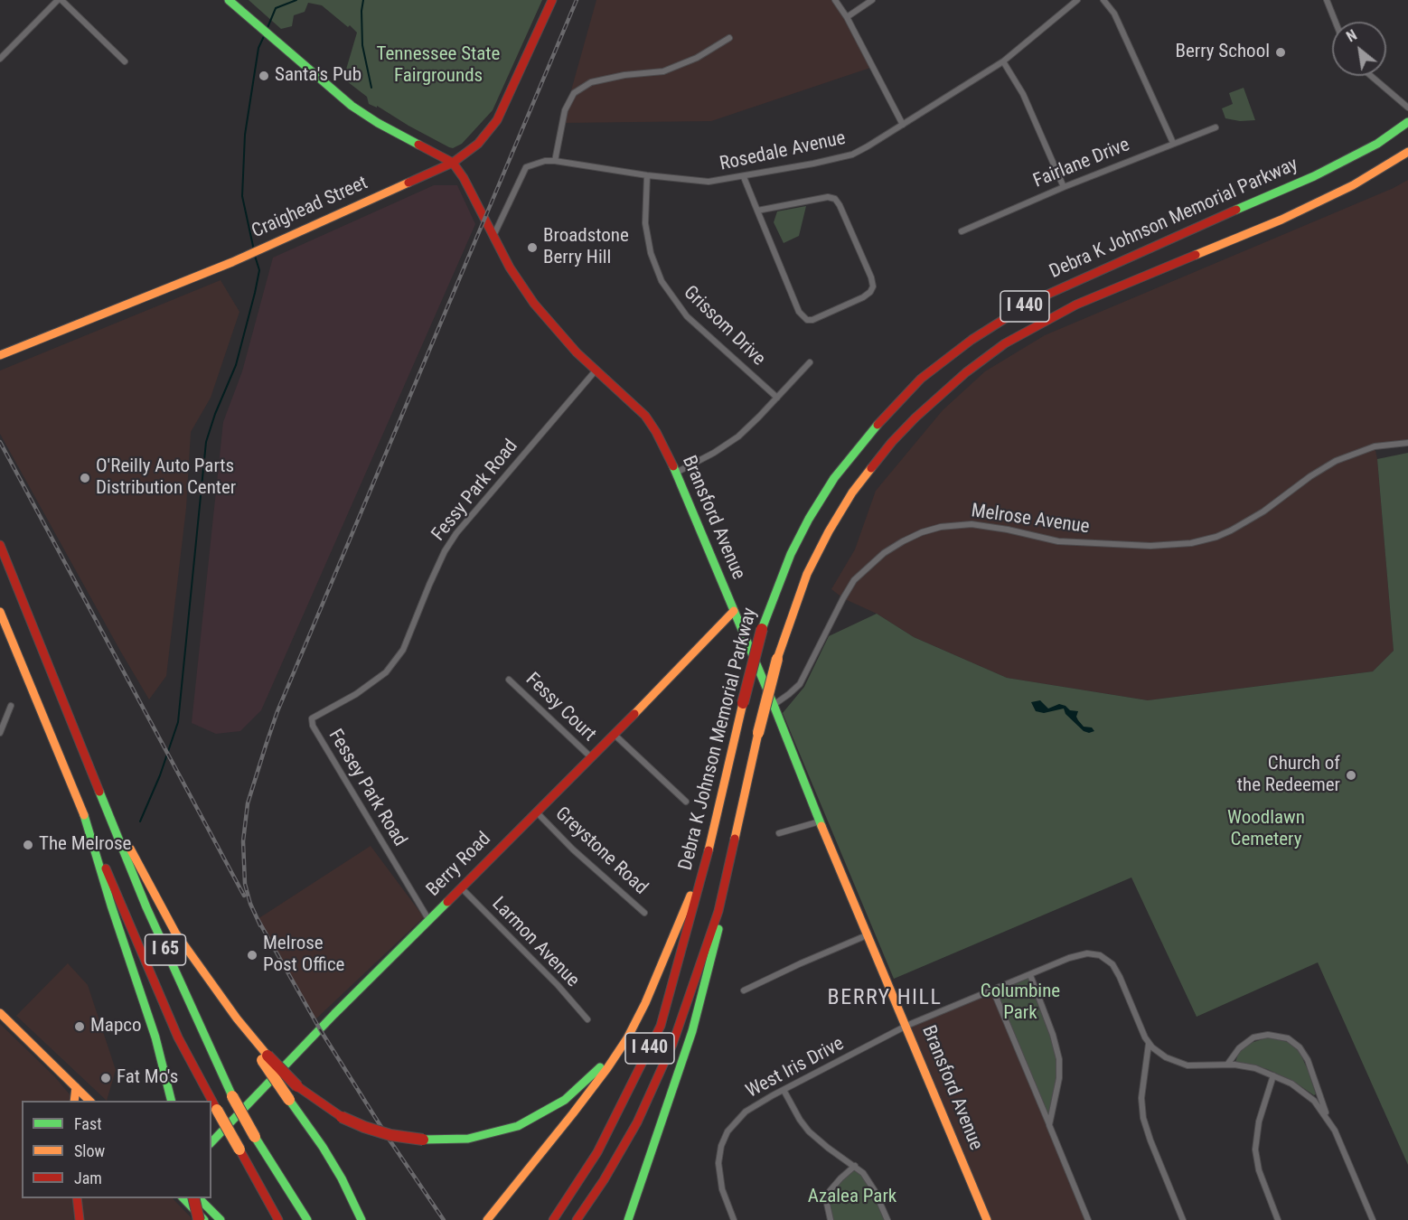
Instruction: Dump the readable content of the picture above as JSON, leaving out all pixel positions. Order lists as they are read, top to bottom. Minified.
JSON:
{"streets":{"main road":["Craighead Street","Debra K Johnson Memorial Parkway","I 440","Bransford Avenue","Berry Road","I 65"],"street":["Rosedale Avenue","Fairlane Drive","Grissom Drive","Fessy Park Road","Melrose Avenue","Fessy Court","Fessey Park Road","Greystone Road","Larmon Avenue","West Iris Drive"]},"crossings":[["Rosedale Avenue","Grissom Drive"],["Rosedale Avenue","Bransford Avenue"],["Craighead Street","Bransford Avenue"],["Fessy Park Road","Bransford Avenue"],["Fessy Park Road","Fessey Park Road"],["Bransford Avenue","Melrose Avenue"],["Bransford Avenue","Berry Road"],["Bransford Avenue","West Iris Drive"],["Fessy Court","Berry Road"],["Fessey Park Road","Berry Road"],["Greystone Road","Berry Road"],["Berry Road","Larmon Avenue"]],"districts":["BERRY HILL"],"parks":["Tennessee State Fairgrounds","Woodlawn Cemetery","Columbine Park","Azalea Park"],"places":["Berry School","Santa's Pub","Broadstone Berry Hill","O'Reilly Auto Parts Distribution Center","Church of the Redeemer","The Melrose","Melrose Post Office","Mapco","Fat Mo's"],"legend":["Fast","Slow","Jam"],"north":"top left"}
